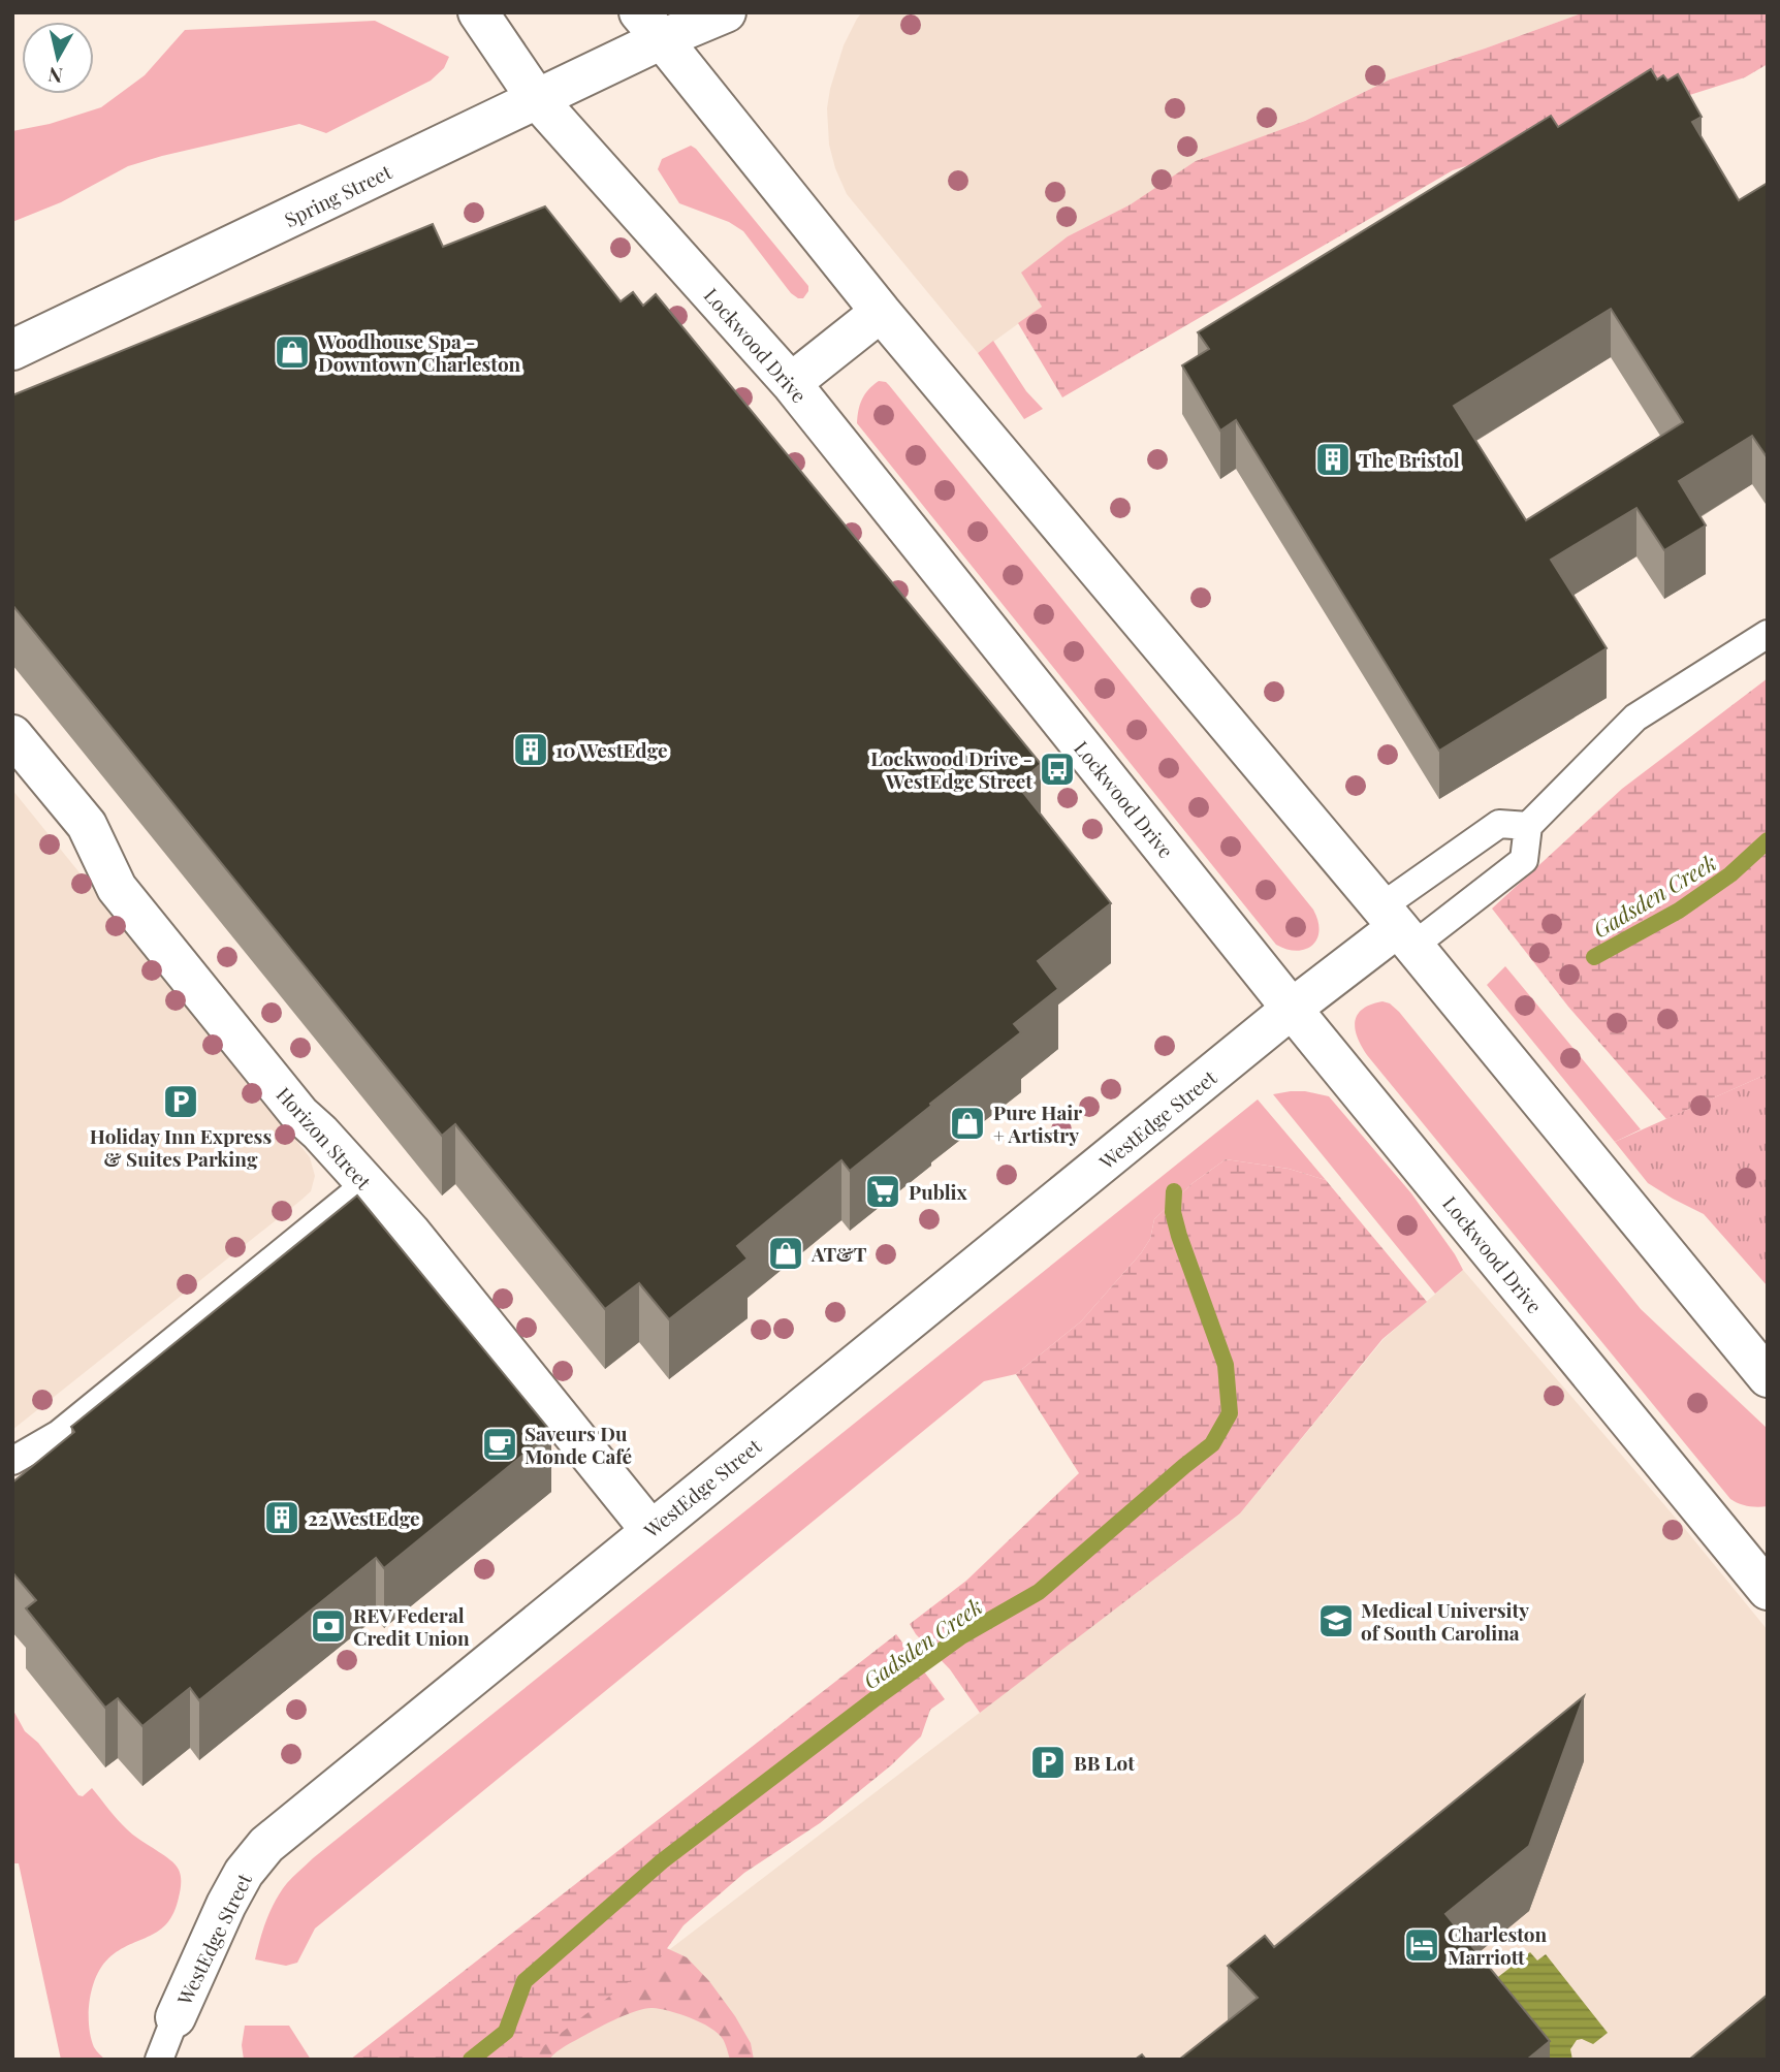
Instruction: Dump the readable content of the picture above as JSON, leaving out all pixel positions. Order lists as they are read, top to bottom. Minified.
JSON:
{"streets":{"main road":["Spring Street","Lockwood Drive","WestEdge Street","Horizon Street"]},"crossings":[["Spring Street","Lockwood Drive"],["Lockwood Drive","WestEdge Street"],["WestEdge Street","Horizon Street"]],"water":["Gadsden Creek"],"places":{"shop":["Woodhouse Spa - Downtown Charleston","Pure Hair + Artistry","AT&T"],"building":["The Bristol","10 WestEdge","22 WestEdge"],"bus stop":["Lockwood Drive - WestEdge Street"],"parking":["Holiday Inn Express & Suites Parking","BB Lot"],"supermarket":["Publix"],"cafe":["Saveurs Du Monde Café"],"school or university":["Medical University of South Carolina"],"bank":["REV Federal Credit Union"],"hotel":["Charleston Marriott"]},"north":"bottom"}
